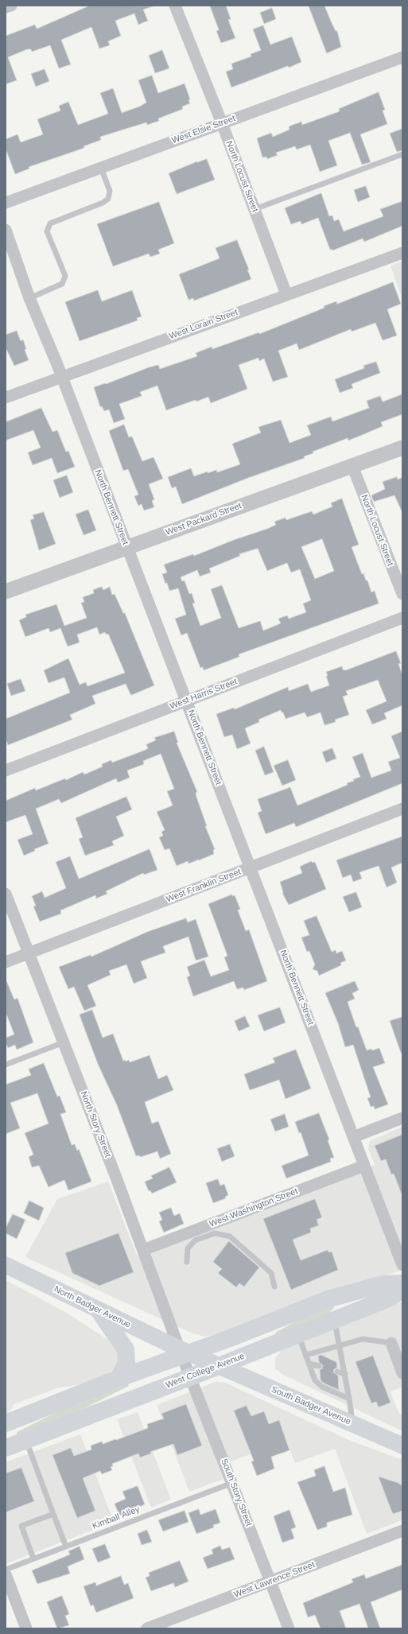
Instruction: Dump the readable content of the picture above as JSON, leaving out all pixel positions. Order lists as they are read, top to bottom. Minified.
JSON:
{"streets":{"main road":["North Badger Avenue","West College Avenue","South Badger Avenue"],"street":["West Elsie Street","North Locust Street","West Lorain Street","North Bennett Street","West Packard Street","West Harris Street","West Franklin Street","North Story Street","West Washington Street","South Story Street","West Lawrence Street"],"lane":["Kimball Alley"]},"crossings":[["West Elsie Street","North Locust Street"],["North Locust Street","West Lorain Street"],["North Locust Street","West Packard Street"],["West Lorain Street","North Bennett Street"],["North Bennett Street","West Packard Street"],["North Bennett Street","West Harris Street"],["North Bennett Street","West Franklin Street"],["North Bennett Street","West Washington Street"],["West Franklin Street","North Story Street"],["North Story Street","West Washington Street"],["North Story Street","North Badger Avenue"],["North Story Street","South Story Street"],["North Badger Avenue","West College Avenue"],["North Badger Avenue","South Badger Avenue"],["North Badger Avenue","South Story Street"],["West College Avenue","South Badger Avenue"],["West College Avenue","South Story Street"],["South Story Street","Kimball Alley"],["South Story Street","West Lawrence Street"]]}
